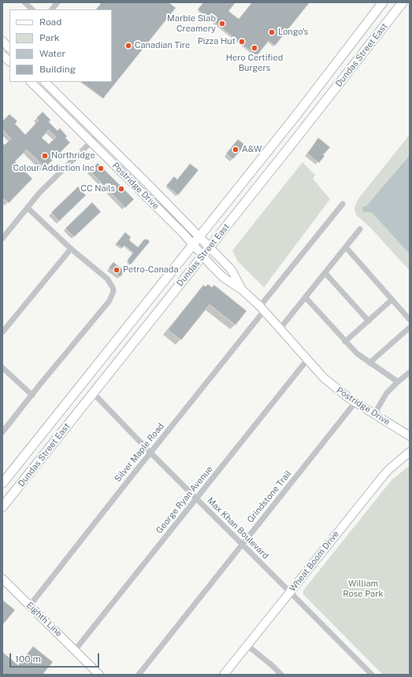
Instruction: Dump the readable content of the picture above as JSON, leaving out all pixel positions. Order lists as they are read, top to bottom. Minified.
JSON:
{"streets":{"main road":["Dundas Street East"],"street":["Postridge Drive","Silver Maple Road","Grindstone Trail","George Ryan Avenue","Max Khan Boulevard","Wheat Boom Drive","Eighth Line"]},"crossings":[["Dundas Street East","Postridge Drive"],["Dundas Street East","Max Khan Boulevard"],["Postridge Drive","Silver Maple Road"],["Postridge Drive","Grindstone Trail"],["Postridge Drive","George Ryan Avenue"],["Silver Maple Road","Max Khan Boulevard"],["Silver Maple Road","Eighth Line"],["Grindstone Trail","Max Khan Boulevard"],["George Ryan Avenue","Max Khan Boulevard"],["George Ryan Avenue","Eighth Line"],["Max Khan Boulevard","Wheat Boom Drive"]],"parks":["William Rose Park"],"places":["Marble Slab Creamery","Longo's","Pizza Hut","Canadian Tire","Hero Certified Burgers","A&W","Northridge","Colour Addiction Inc","CC Nails","Petro-Canada"],"legend":["Road","Park","Water","Building"],"scale_bar":"100 m"}
